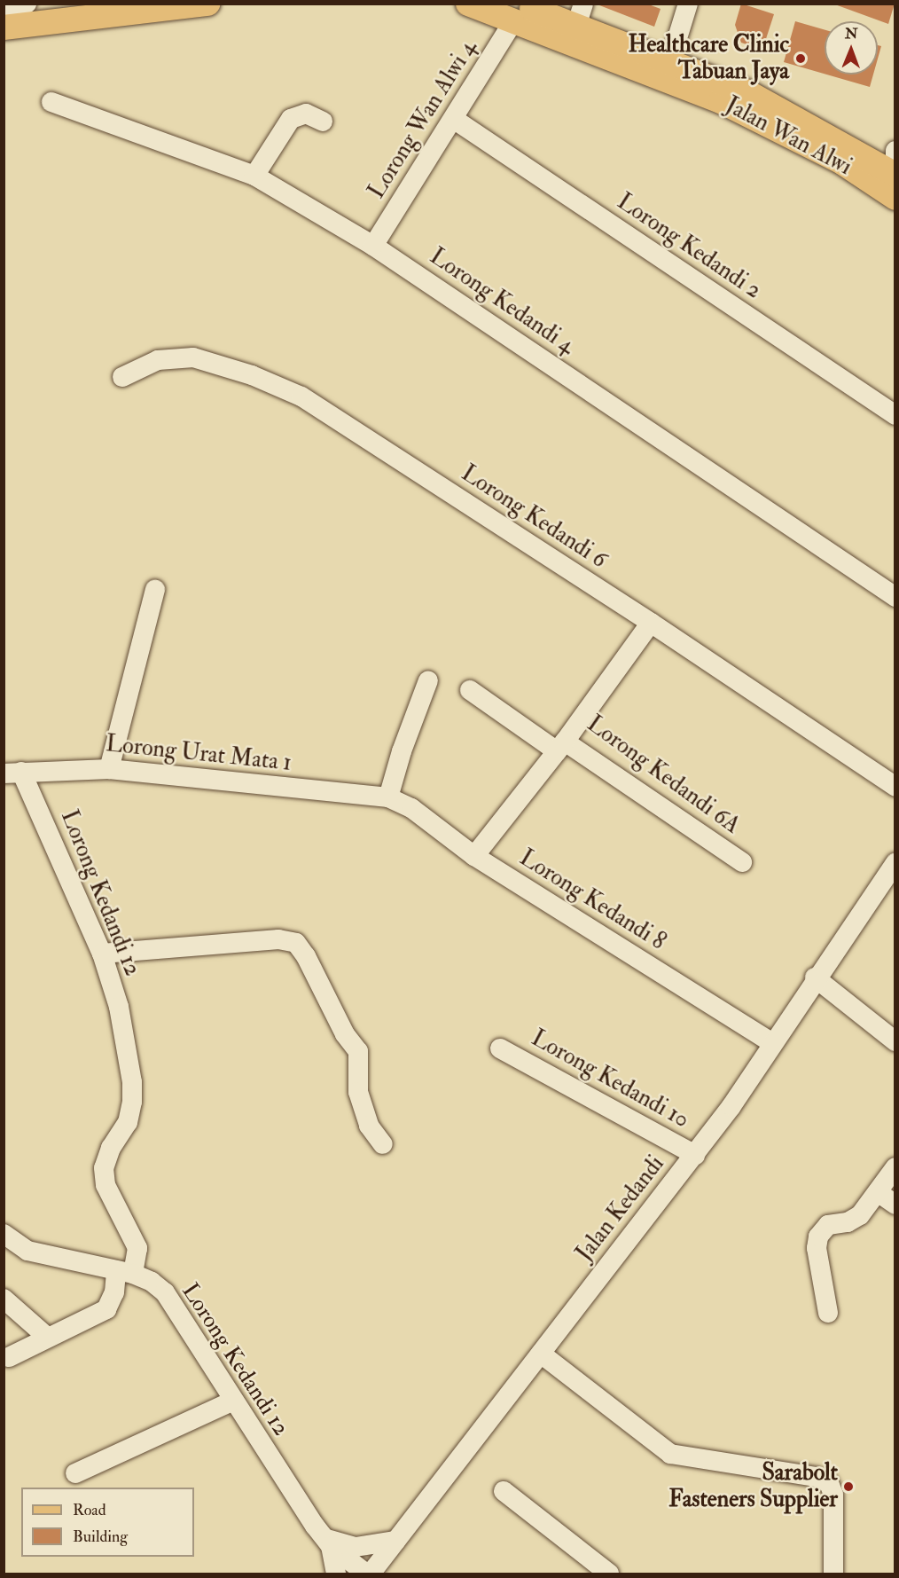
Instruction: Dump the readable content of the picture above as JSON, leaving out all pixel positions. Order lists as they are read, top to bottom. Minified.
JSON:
{"streets":{"main road":["Jalan Wan Alwi"],"street":["Lorong Wan Alwi 4","Lorong Kedandi 2","Lorong Kedandi 4","Lorong Kedandi 6","Lorong Urat Mata 1","Lorong Kedandi 6A","Lorong Kedandi 12","Lorong Kedandi 8","Lorong Kedandi 10","Jalan Kedandi"]},"crossings":[["Lorong Wan Alwi 4","Jalan Wan Alwi"],["Lorong Wan Alwi 4","Lorong Kedandi 2"],["Lorong Wan Alwi 4","Lorong Kedandi 4"],["Lorong Kedandi 6","Lorong Kedandi 6A"],["Lorong Urat Mata 1","Lorong Kedandi 12"],["Lorong Urat Mata 1","Lorong Kedandi 8"],["Lorong Kedandi 8","Jalan Kedandi"],["Lorong Kedandi 10","Jalan Kedandi"]],"places":["Healthcare Clinic Tabuan Jaya","Sarabolt Fasteners Supplier"],"legend":["Road","Building"],"north":"top"}
